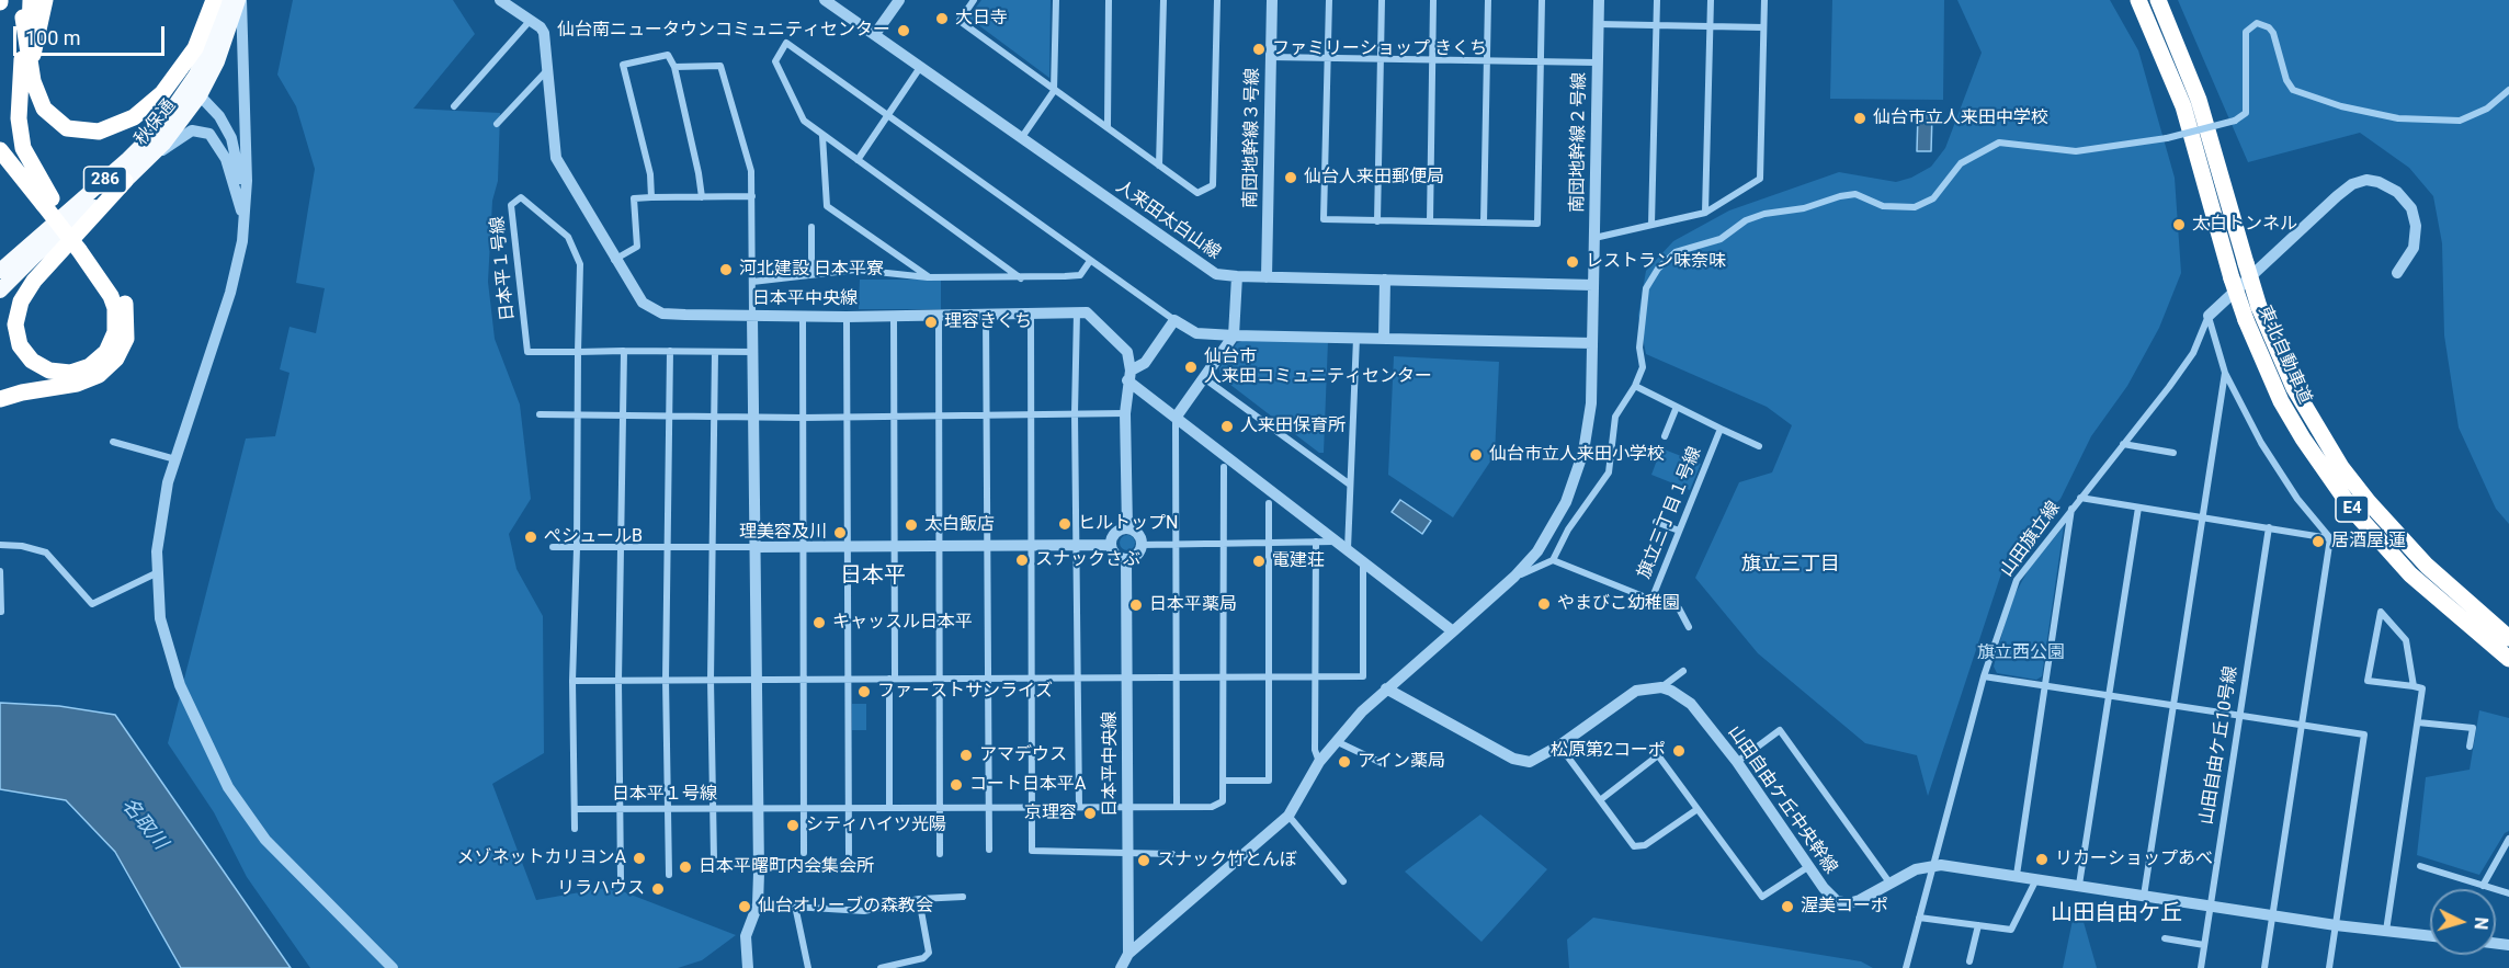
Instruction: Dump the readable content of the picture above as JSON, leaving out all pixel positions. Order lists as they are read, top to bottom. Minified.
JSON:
{"streets":{"highway":["秋保通","286","東北自動車道","E4"],"street":["南団地幹線３号線","南団地幹線２号線","人来田太白山線","日本平１号線","日本平中央線","旗立三丁目１号線","山田旗立線","山田自由ケ丘10号線","山田自由ケ丘中央幹線"]},"crossings":[["南団地幹線３号線","人来田太白山線"],["南団地幹線２号線","人来田太白山線"],["南団地幹線２号線","日本平中央線"],["日本平１号線","日本平中央線"],["山田旗立線","山田自由ケ丘中央幹線"],["山田自由ケ丘10号線","山田自由ケ丘中央幹線"]],"districts":["旗立三丁目","日本平","山田自由ケ丘"],"water":["名取川"],"parks":["旗立西公園"],"places":["大日寺","仙台南ニュータウンコミュニティセンター","ファミリーショップ きくち","仙台市立人来田中学校","仙台人来田郵便局","太白トンネル","レストラン味奈味","河北建設 日本平寮","理容きくち","仙台市 人来田コミュニティセンター","人来田保育所","仙台市立人来田小学校","ヒルトップN","太白飯店","理美容及川","ぺシュールB","居酒屋 蓮","スナックさぶ","電建荘","やまびこ幼稚園","日本平薬局","キャッスル日本平","ファーストサンライズ","松原第2コーポ","アマデウス","アイン薬局","コート日本平A","京理容","シティハイツ光陽","メゾネットカリヨンA","リカーショップあべ","スナック竹とんぼ","日本平曙町内会集会所","リラハウス","仙台オリーブの森教会","渥美コーポ"],"scale_bar":"100 m","north":"right"}
